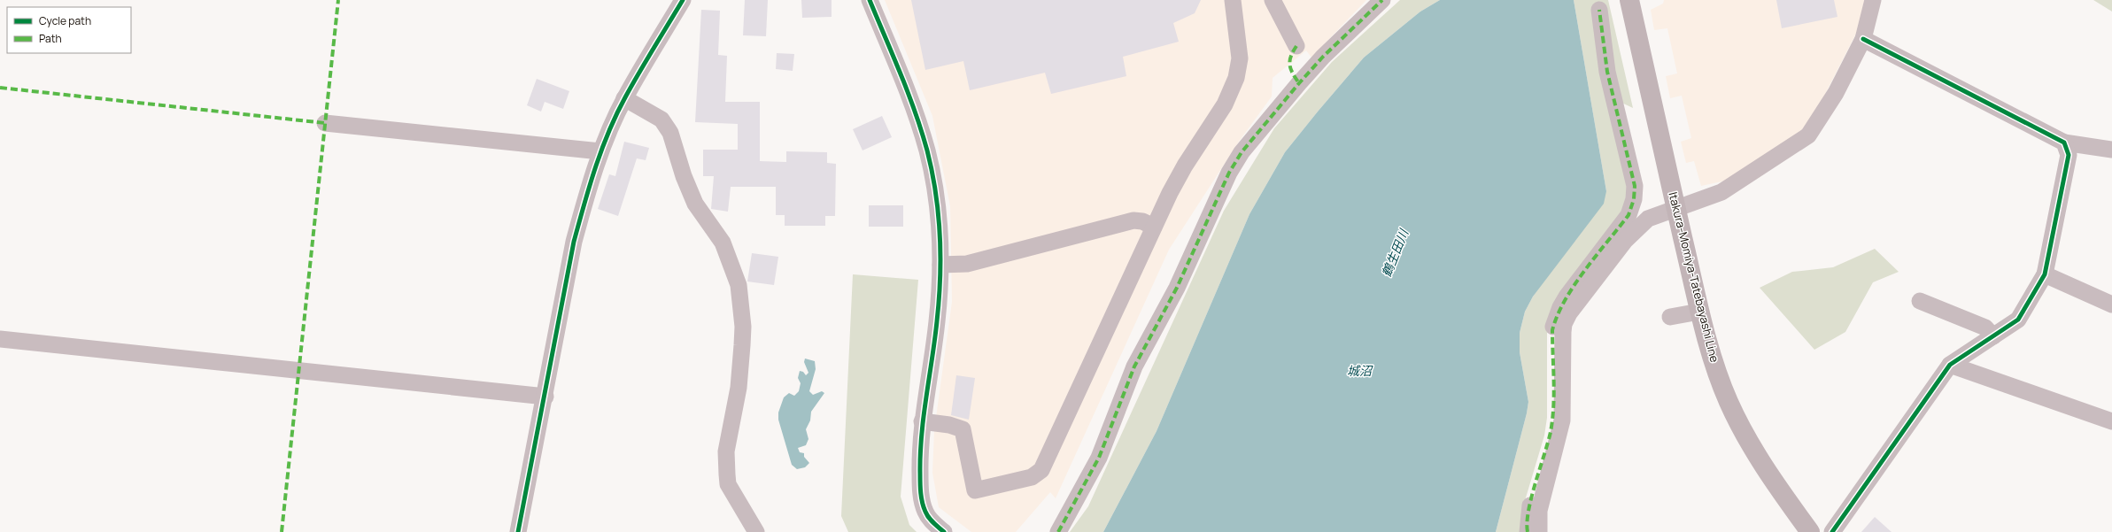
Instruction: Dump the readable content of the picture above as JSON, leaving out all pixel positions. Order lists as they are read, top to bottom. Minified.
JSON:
{"streets":{"main road":["Itakura-Momiya-Tatebayashi Line"]},"water":["鶴生田川","城沼"],"legend":["Cycle path","Path"]}
